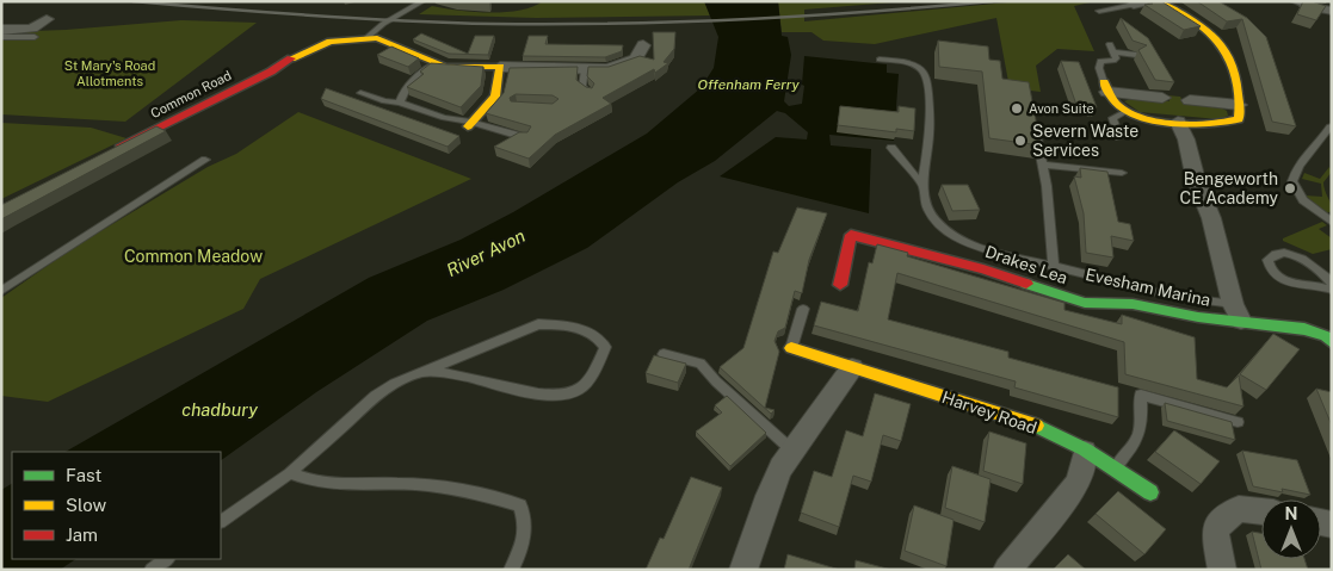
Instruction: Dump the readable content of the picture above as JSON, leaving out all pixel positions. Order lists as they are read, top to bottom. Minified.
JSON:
{"streets":{"street":["Common Road","Drakes Lea","Harvey Road"],"lane":["Evesham Marina"]},"crossings":[["Drakes Lea","Evesham Marina"]],"water":["Offenham Ferry","River Avon","chadbury"],"parks":["St Mary's Road Allotments","Common Meadow"],"places":["Avon Suite","Severn Waste Services","Bengeworth CE Academy"],"legend":["Fast","Slow","Jam"],"north":"top"}
